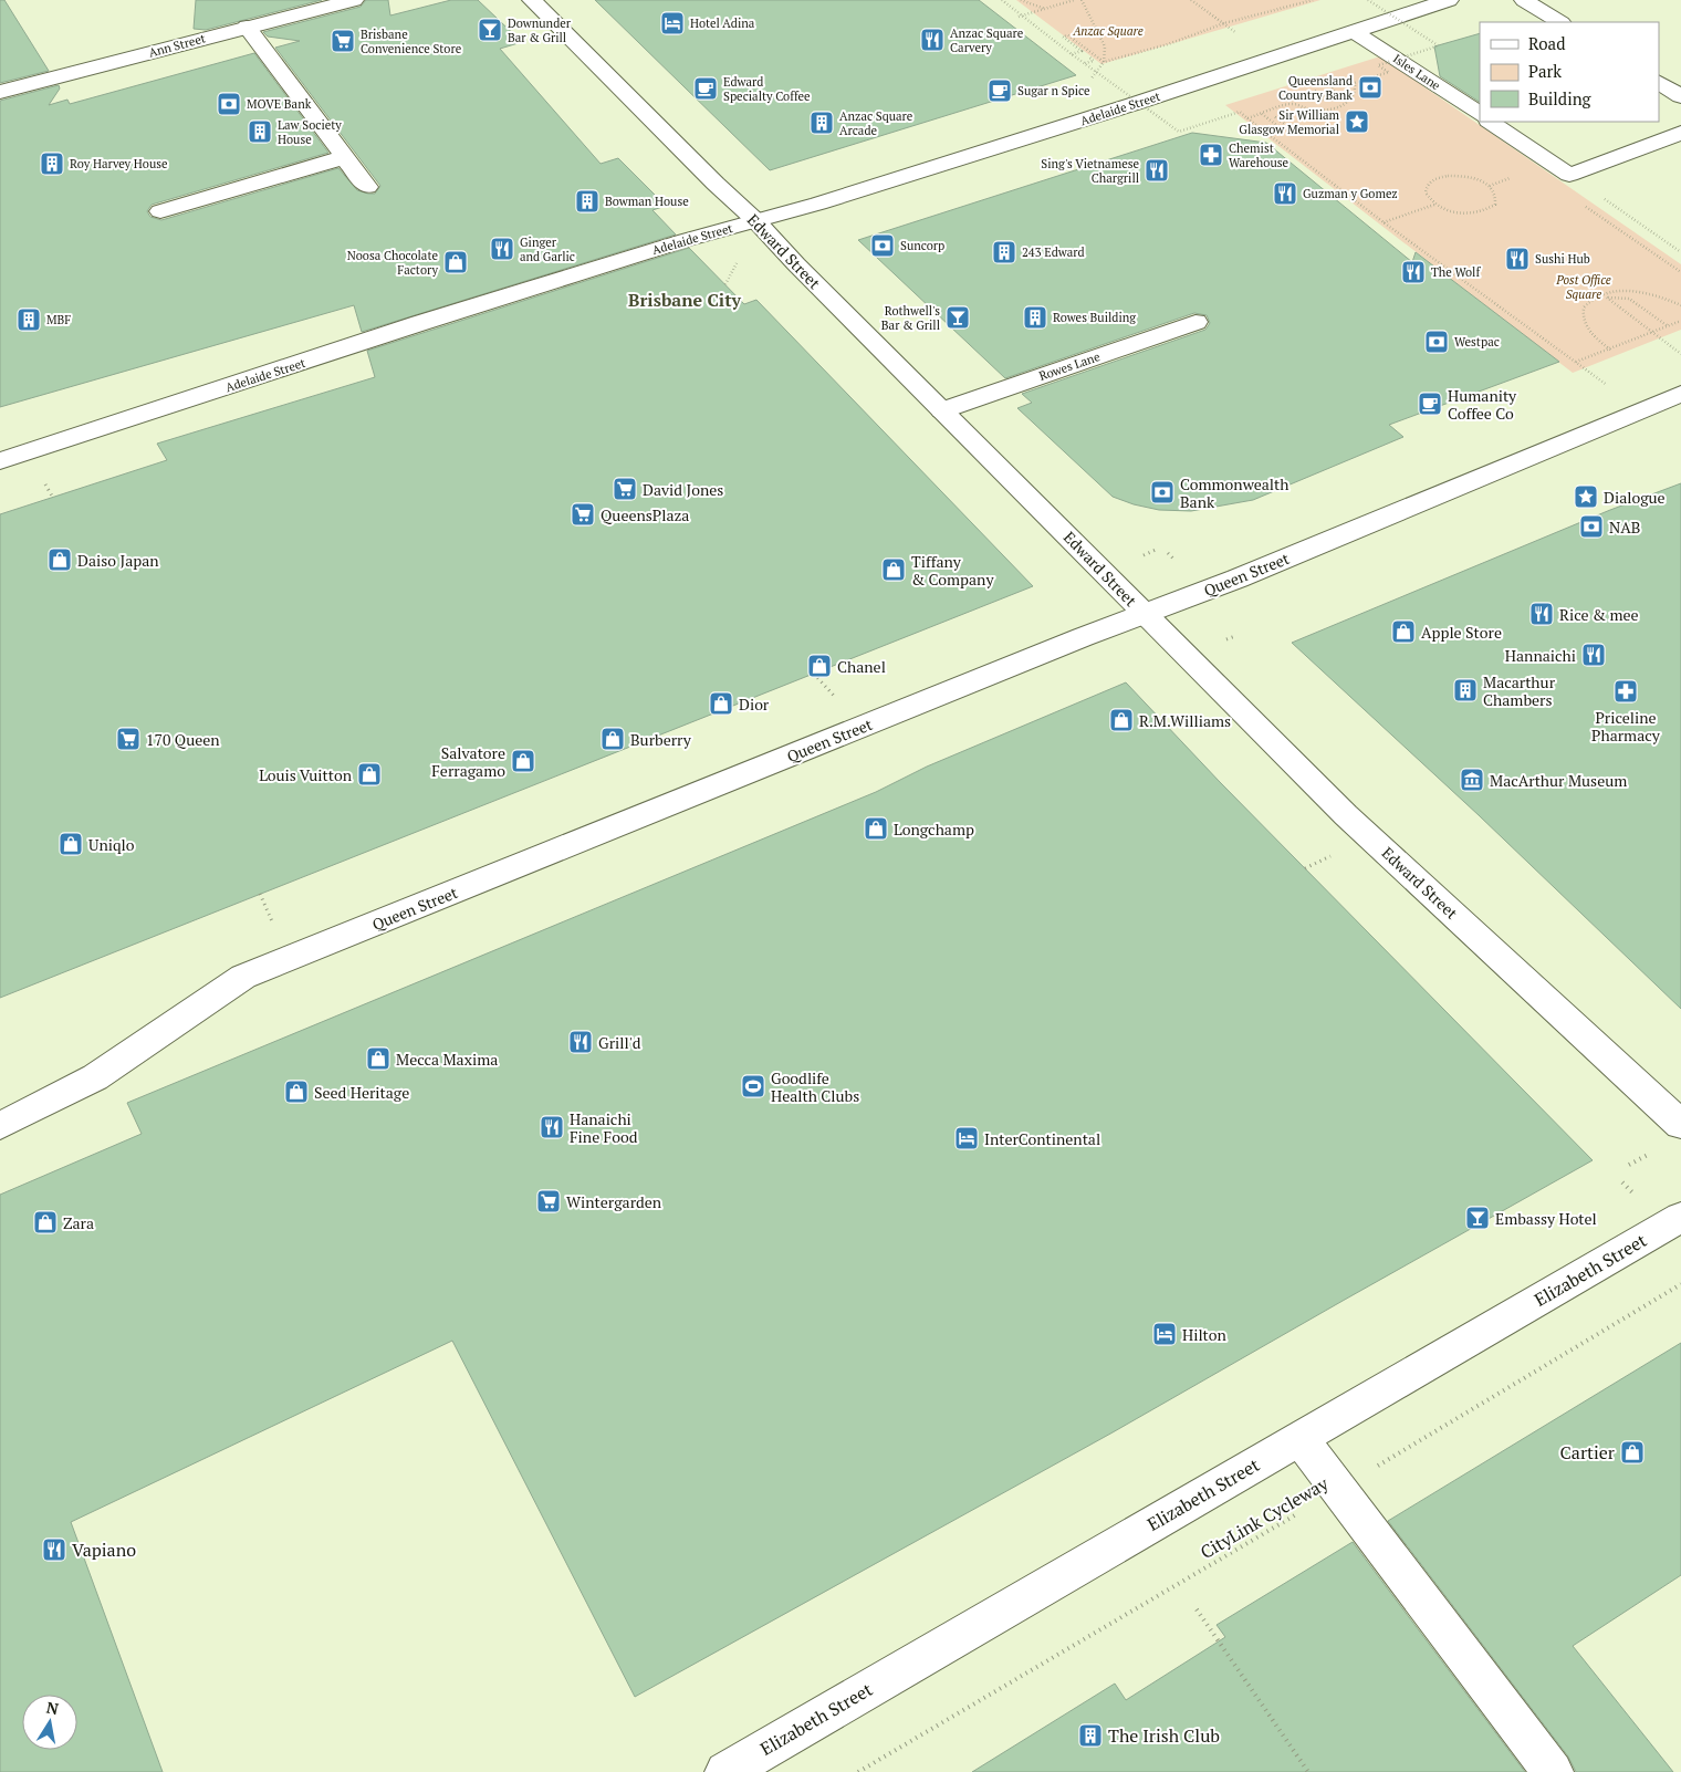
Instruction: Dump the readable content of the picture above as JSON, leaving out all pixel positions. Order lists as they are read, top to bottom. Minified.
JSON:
{"streets":{"street":["Ann Street","Isles Lane","Adelaide Street","Edward Street","Rowes Lane","Queen Street","Elizabeth Street"],"path":["CityLink Cycleway"]},"crossings":[["Isles Lane","Adelaide Street"],["Adelaide Street","Edward Street"],["Edward Street","Rowes Lane"],["Edward Street","Queen Street"]],"districts":["Brisbane City"],"parks":["Anzac Square","Post Office Square"],"places":{"hotel":["Hotel Adina","InterContinental","Hilton"],"bar":["Downunder Bar & Grill","Rothwell's Bar & Grill","Embassy Hotel"],"restaurant":["Anzac Square Carvery","Sing's Vietnamese Chargrill","Guzman y Gomez","Ginger and Garlic","Sushi Hub","The Wolf","Rice & mee","Hannaichi","Grill'd","Hanaichi Fine Food","Vapiano"],"supermarket":["Brisbane Convenience Store","David Jones","QueensPlaza","170 Queen","Wintergarden"],"bank":["Queensland Country Bank","MOVE Bank","Suncorp","Westpac","Commonwealth Bank","NAB"],"cafe":["Edward Specialty Coffee","Sugar n Spice","Humanity Coffee Co"],"place":["Sir William Glasgow Memorial","Dialogue"],"building":["Anzac Square Arcade","Law Society House","Roy Harvey House","Bowman House","243 Edward","Rowes Building","MBF","Macarthur Chambers","The Irish Club"],"pharmacy":["Chemist Warehouse","Priceline Pharmacy"],"shop":["Noosa Chocolate Factory","Daiso Japan","Tiffany & Company","Apple Store","Chanel","Dior","R.M.Williams","Burberry","Salvatore Ferragamo","Louis Vuitton","Longchamp","Uniqlo","Mecca Maxima","Seed Heritage","Zara","Cartier"],"museum":["MacArthur Museum"],"sports":["Goodlife Health Clubs"]},"legend":["Road","Park","Building"],"north":"top"}
